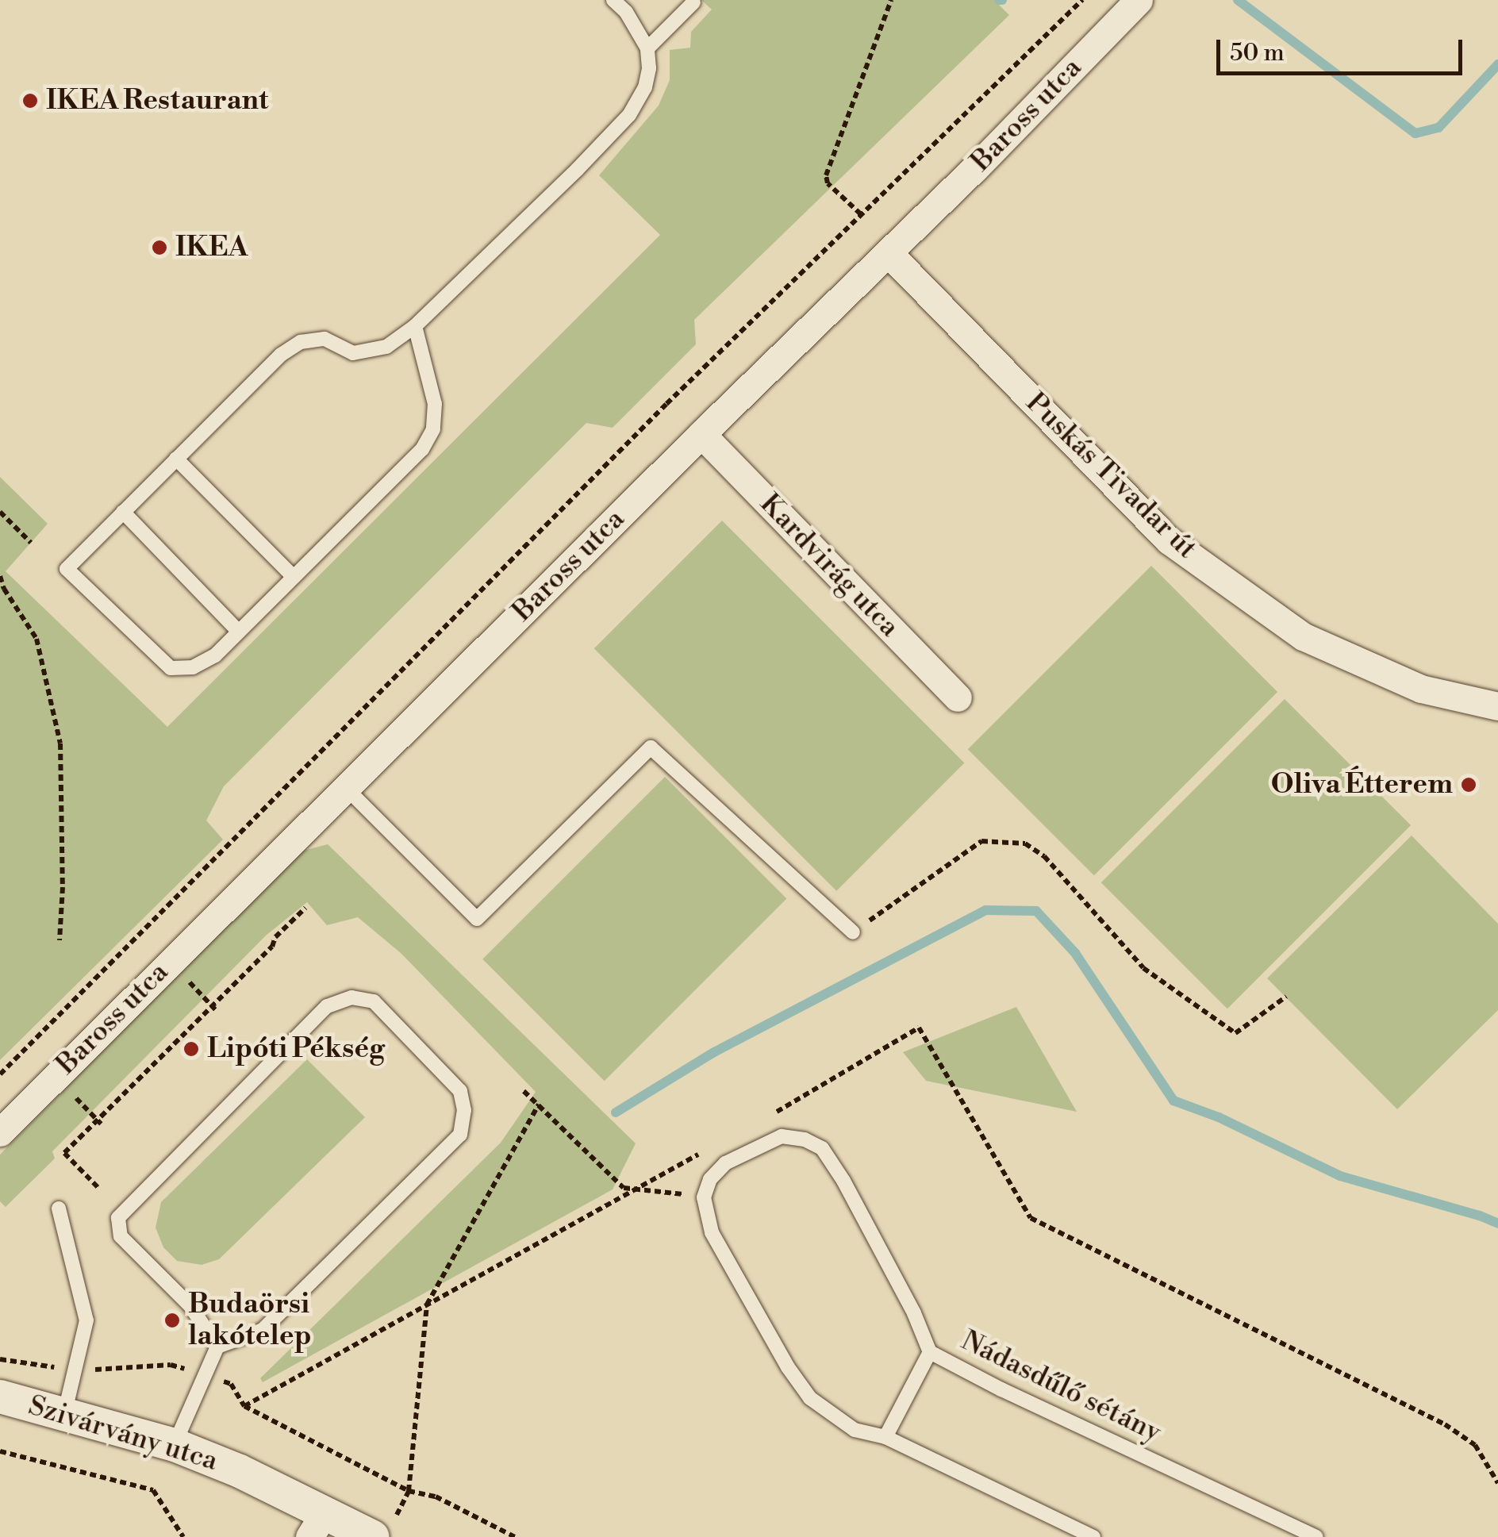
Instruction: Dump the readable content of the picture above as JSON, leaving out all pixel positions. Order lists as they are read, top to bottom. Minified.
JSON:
{"streets":{"street":["Baross utca","Puskás Tivadar út","Kardvirág utca","Szivárvány utca"],"lane":["Nádasdűlő sétány"]},"crossings":[["Baross utca","Puskás Tivadar út"],["Baross utca","Kardvirág utca"]],"places":["IKEA Restaurant","IKEA","Oliva Étterem","Lipóti Pékség","Budaörsi lakótelep"],"scale_bar":"50 m"}
